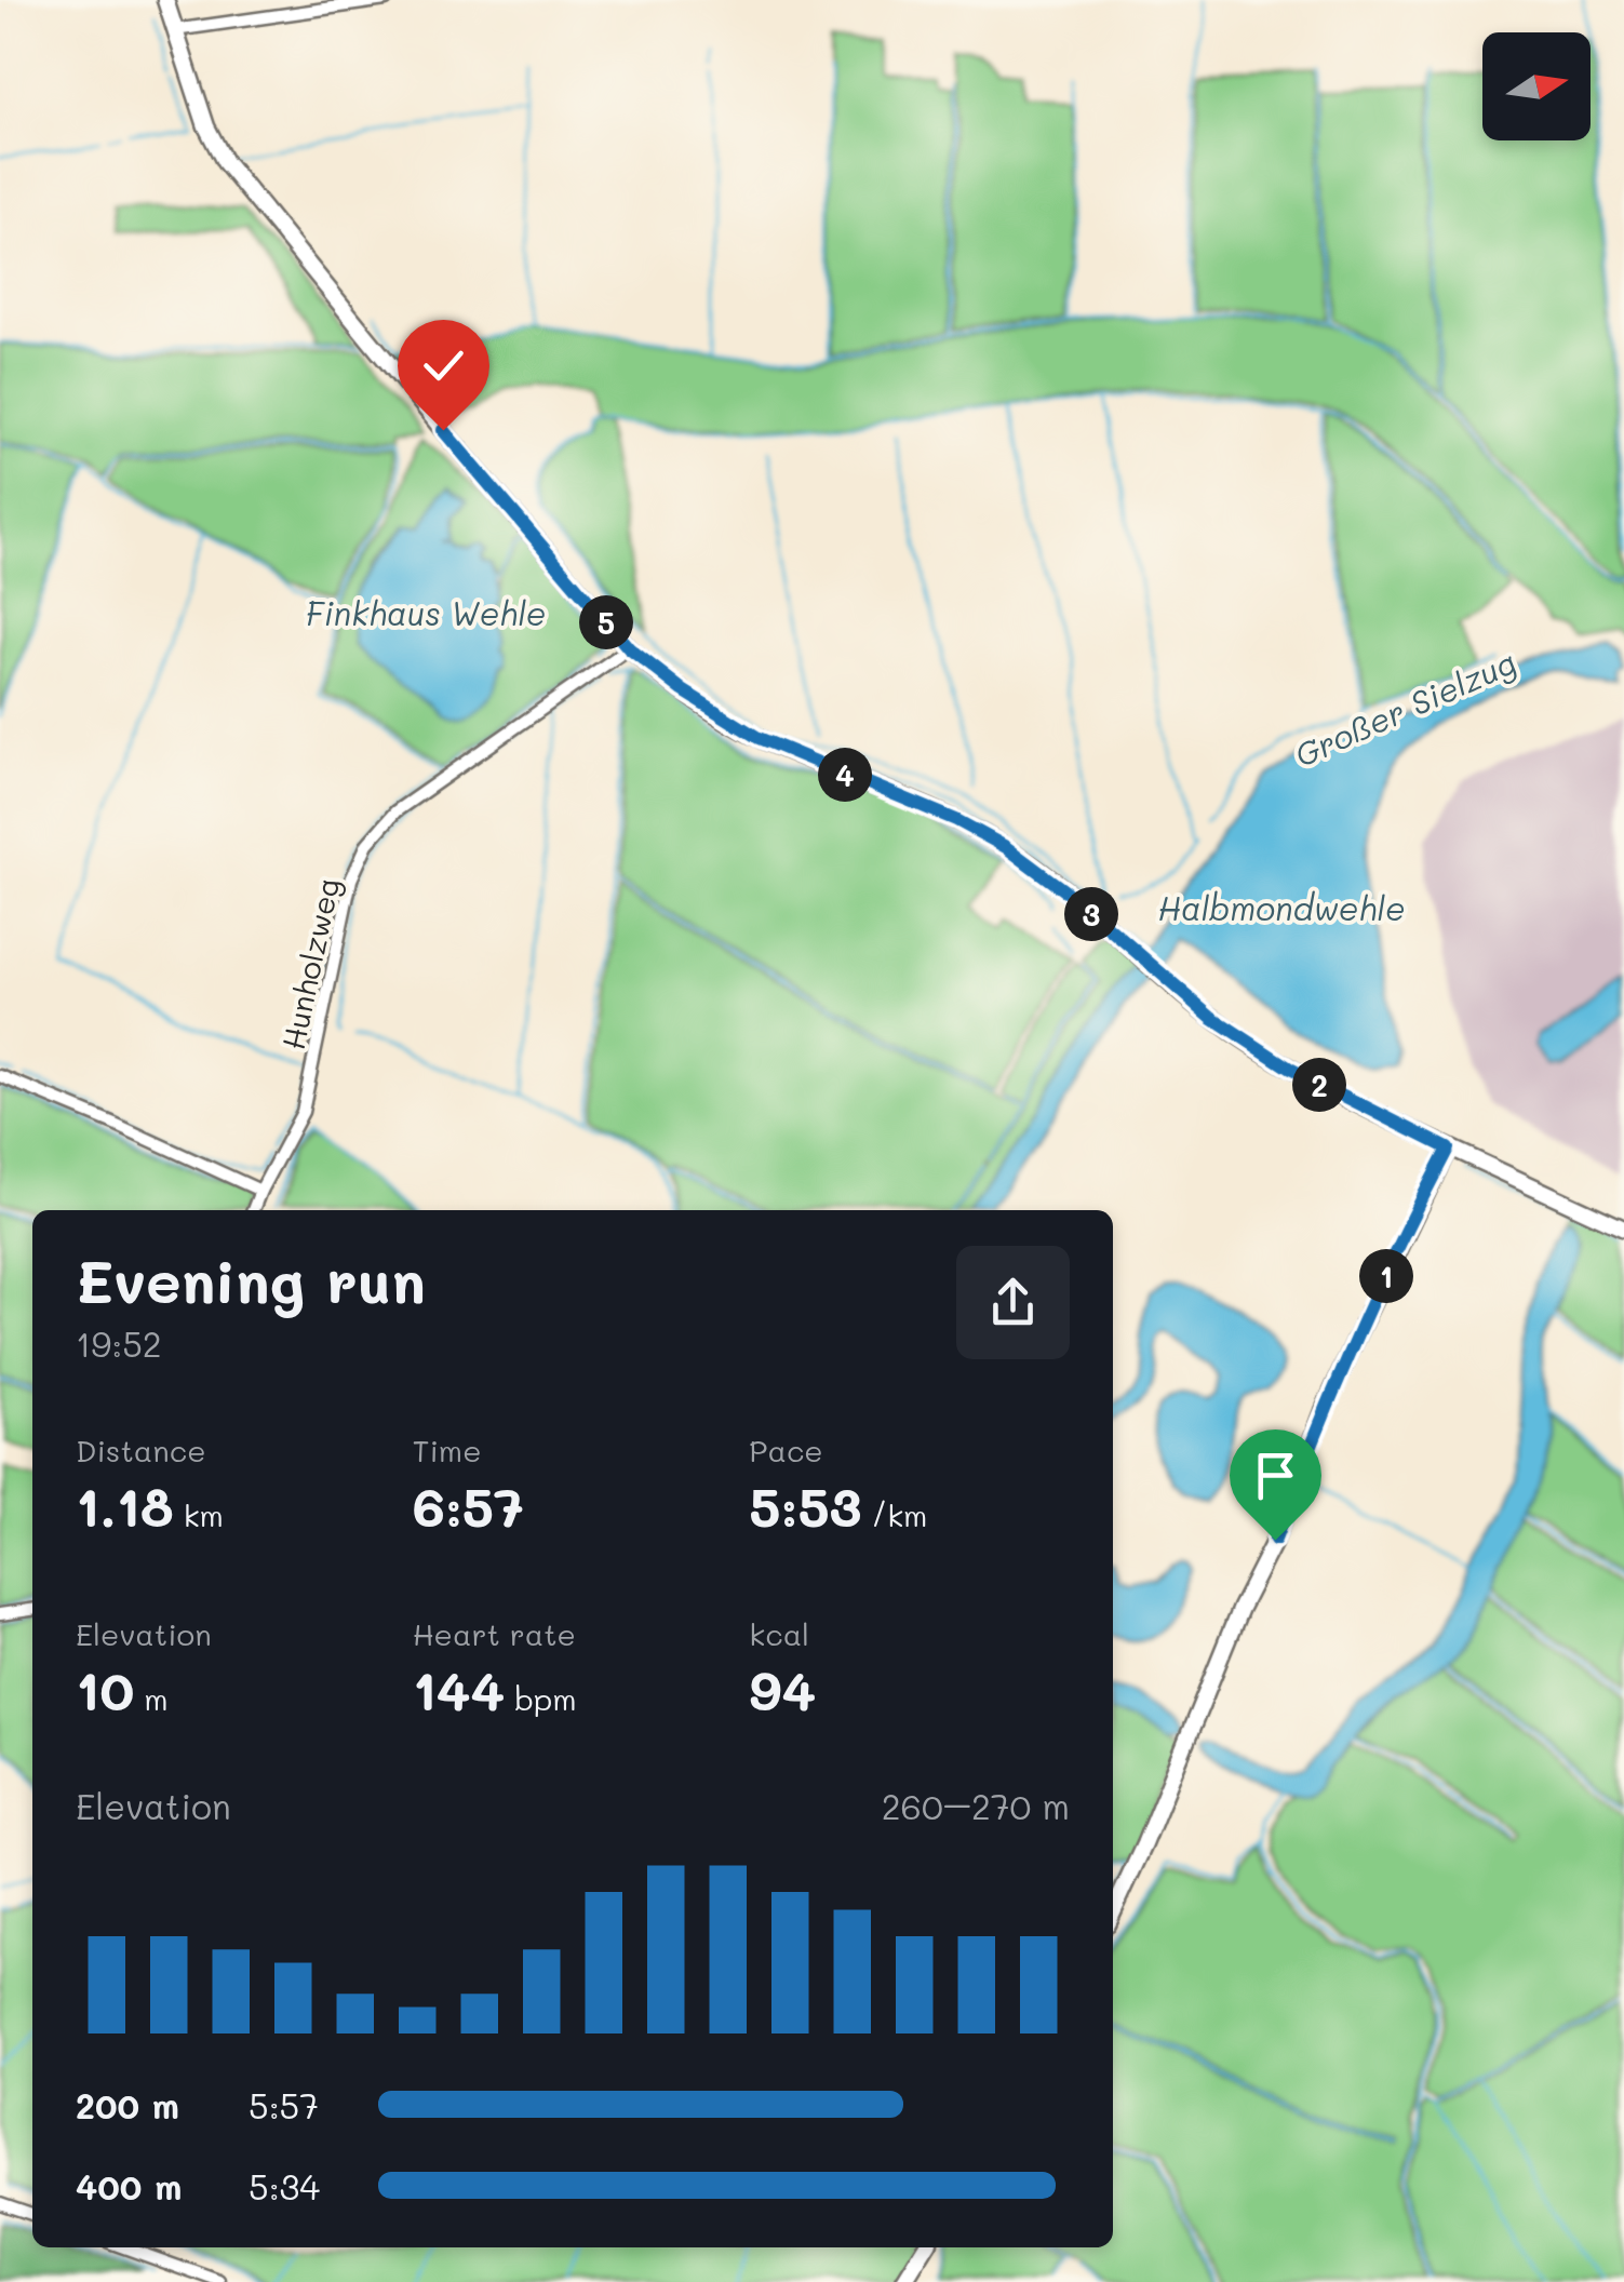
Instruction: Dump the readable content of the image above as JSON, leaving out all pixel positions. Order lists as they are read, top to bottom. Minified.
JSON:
{"streets":{"street":["Hunholzweg"]},"water":["Finkhaus Wehle","Großer Sielzug","Halbmondwehle"],"north":"right","page":{"pins":["5","4","3","2","1"],"heading":["Evening run","19:52"],"stats":[["Distance","1.18 km"],["Time","6:57"],["Pace","5:53 /km"],["Elevation","10 m"],["Heart rate","144 bpm"],["kcal","94"]],"chart":["Elevation","260–270 m"],"list":[{"name":"200 m","note":"5:57"},{"name":"400 m","note":"5:34"}]}}
